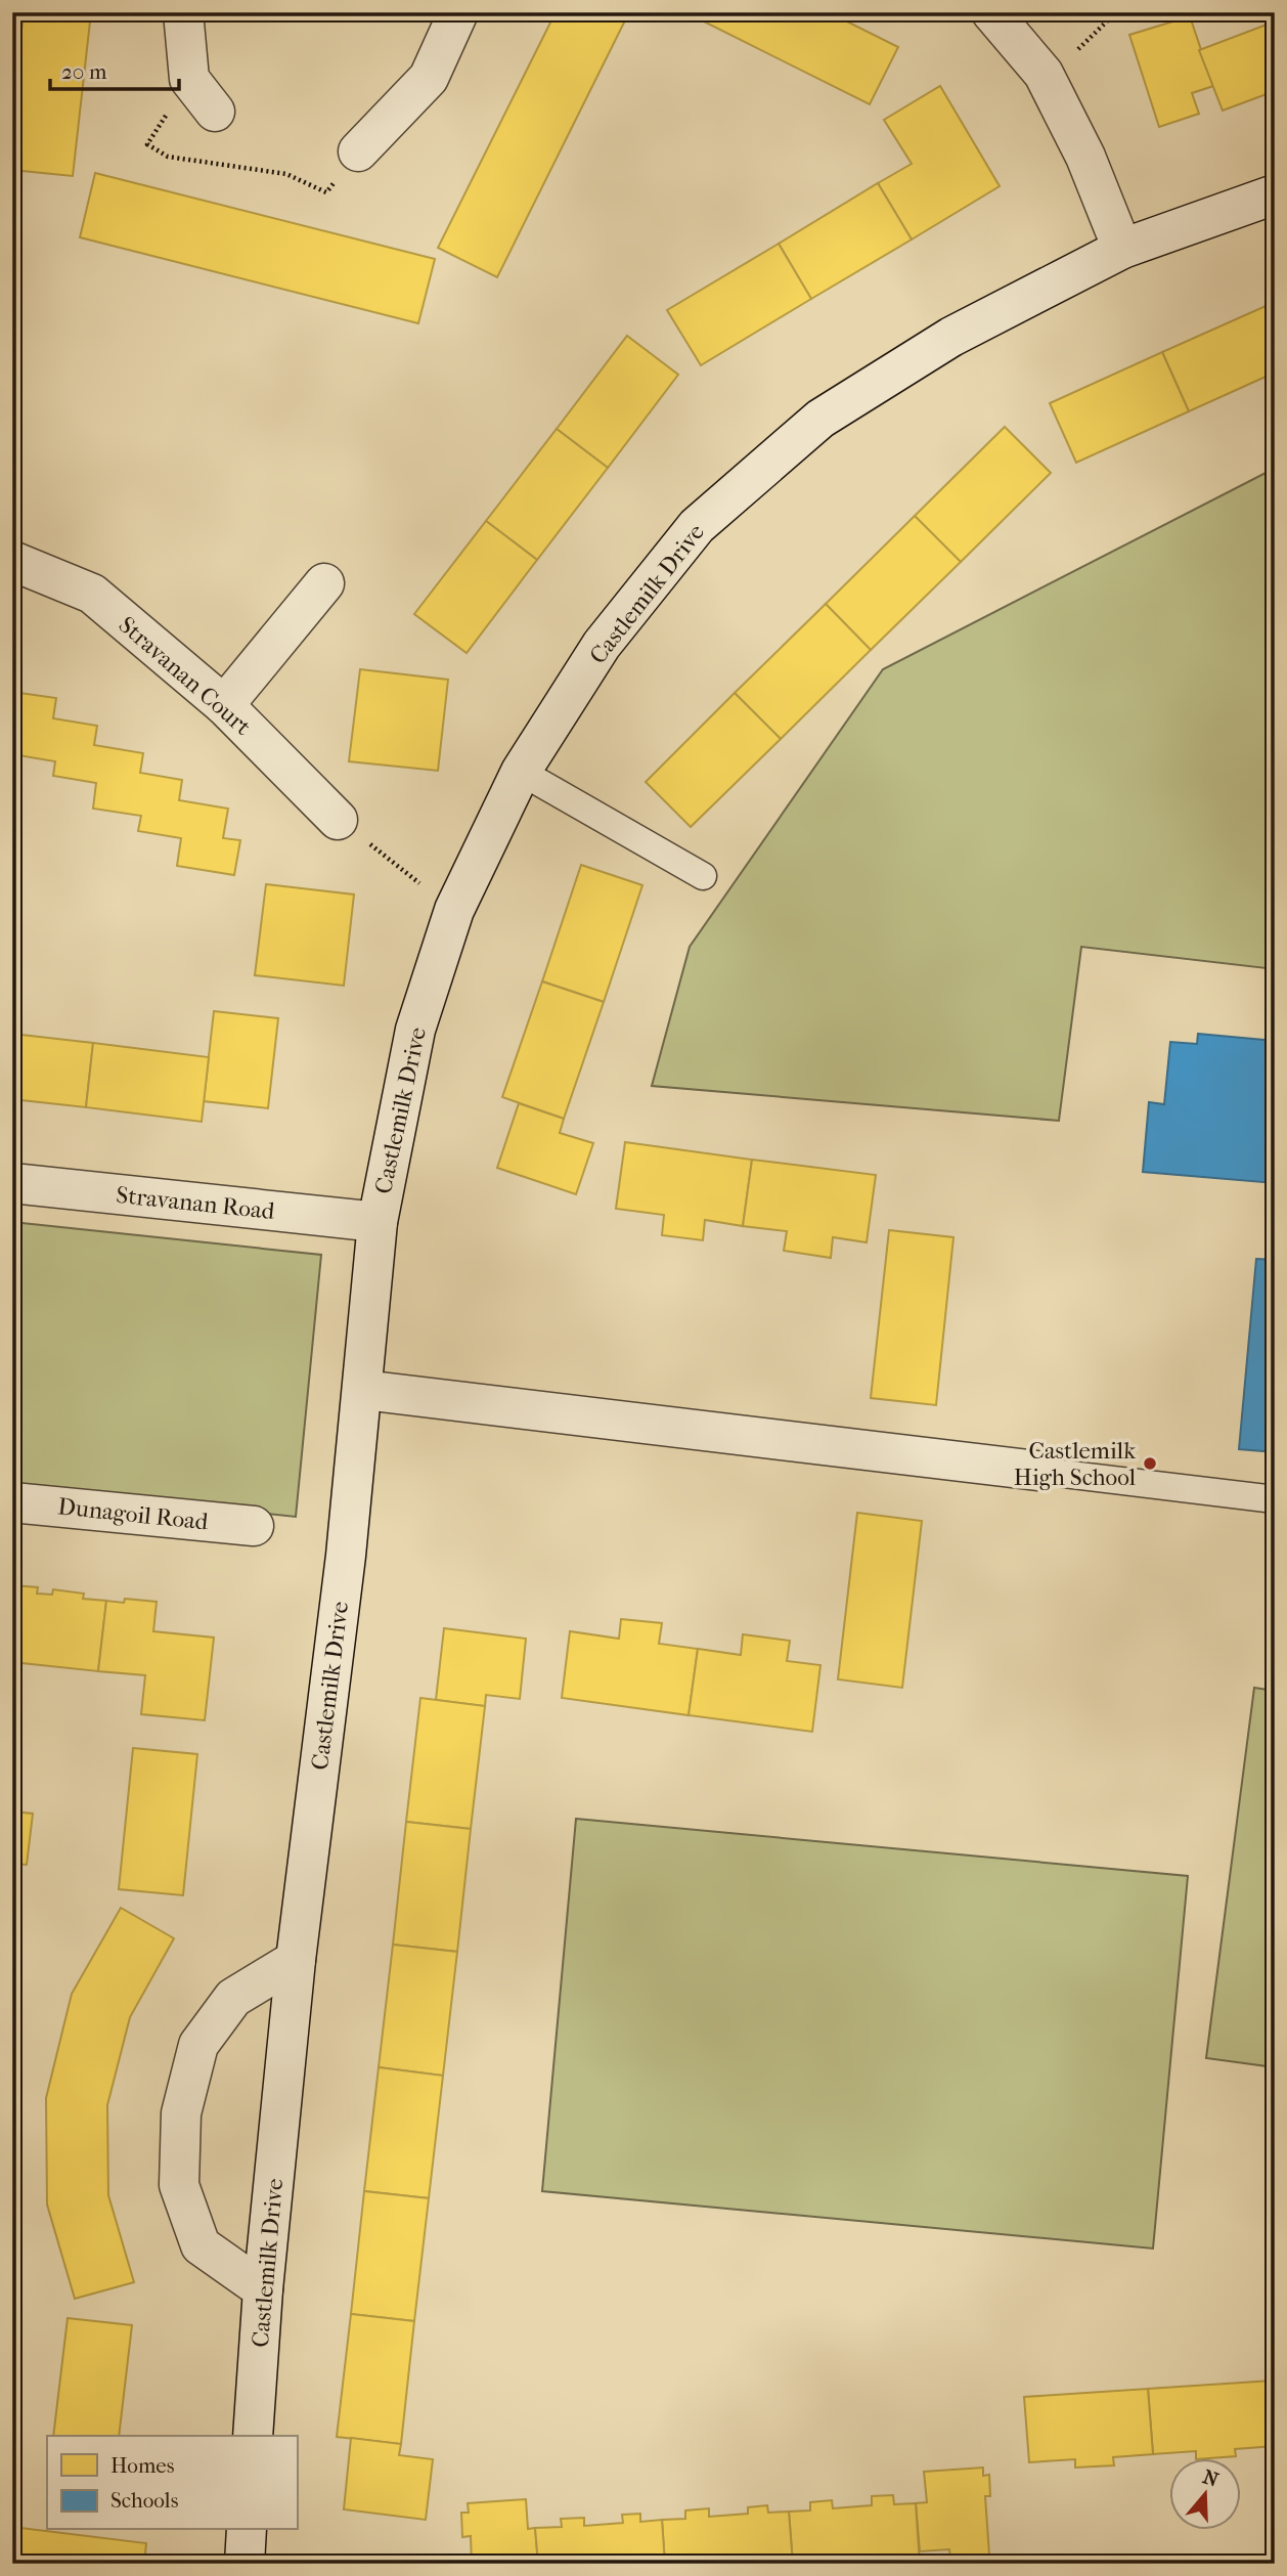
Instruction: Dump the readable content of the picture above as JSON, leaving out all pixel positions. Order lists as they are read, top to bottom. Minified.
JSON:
{"streets":{"street":["Castlemilk Drive","Stravanan Court","Stravanan Road","Dunagoil Road"]},"crossings":[["Castlemilk Drive","Stravanan Road"]],"places":["Castlemilk High School"],"legend":["Homes","Schools"],"scale_bar":"20 m","north":"top"}
